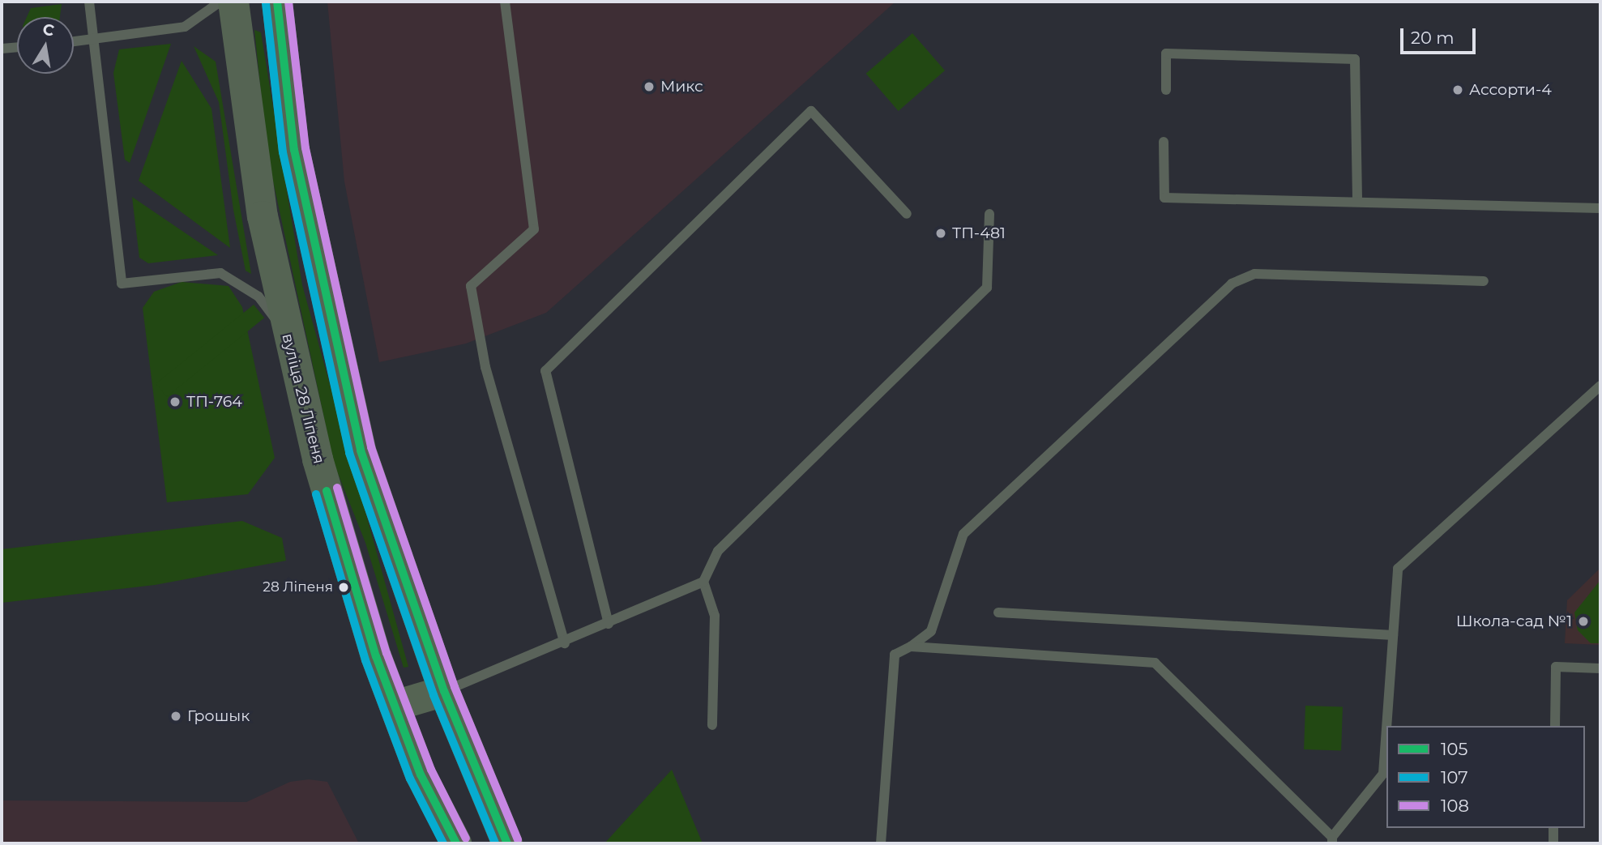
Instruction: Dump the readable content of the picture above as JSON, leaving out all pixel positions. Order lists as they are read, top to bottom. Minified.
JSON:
{"streets":{"main road":["вуліца 28 Ліпеня"]},"places":["Микс","Ассорти-4","ТП-481","ТП-764","28 Ліпеня","Школа-сад №1","Грошык"],"lines":["transit line 105","transit line 108","transit line 107"],"legend":["105","107","108"],"scale_bar":"20 m","north":"top"}
